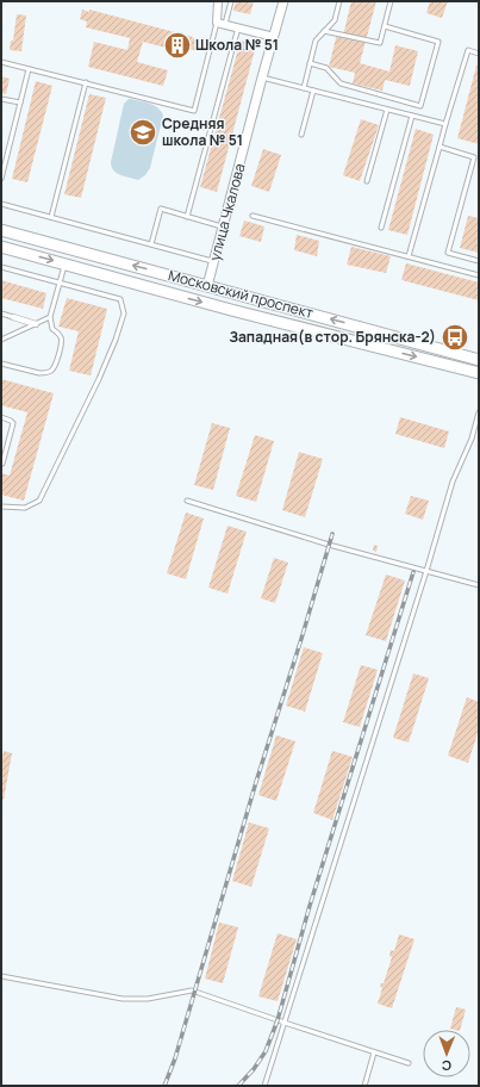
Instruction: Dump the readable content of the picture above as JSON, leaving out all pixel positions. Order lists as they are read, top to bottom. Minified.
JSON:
{"streets":{"main road":["Московский проспект"],"street":["улица Чкалова"]},"crossings":[["улица Чкалова","Московский проспект"]],"places":{"building":["Школа № 51"],"school or university":["Средняя школа № 51"],"bus stop":["Западная(в стор. Брянска-2)"]},"north":"bottom"}
